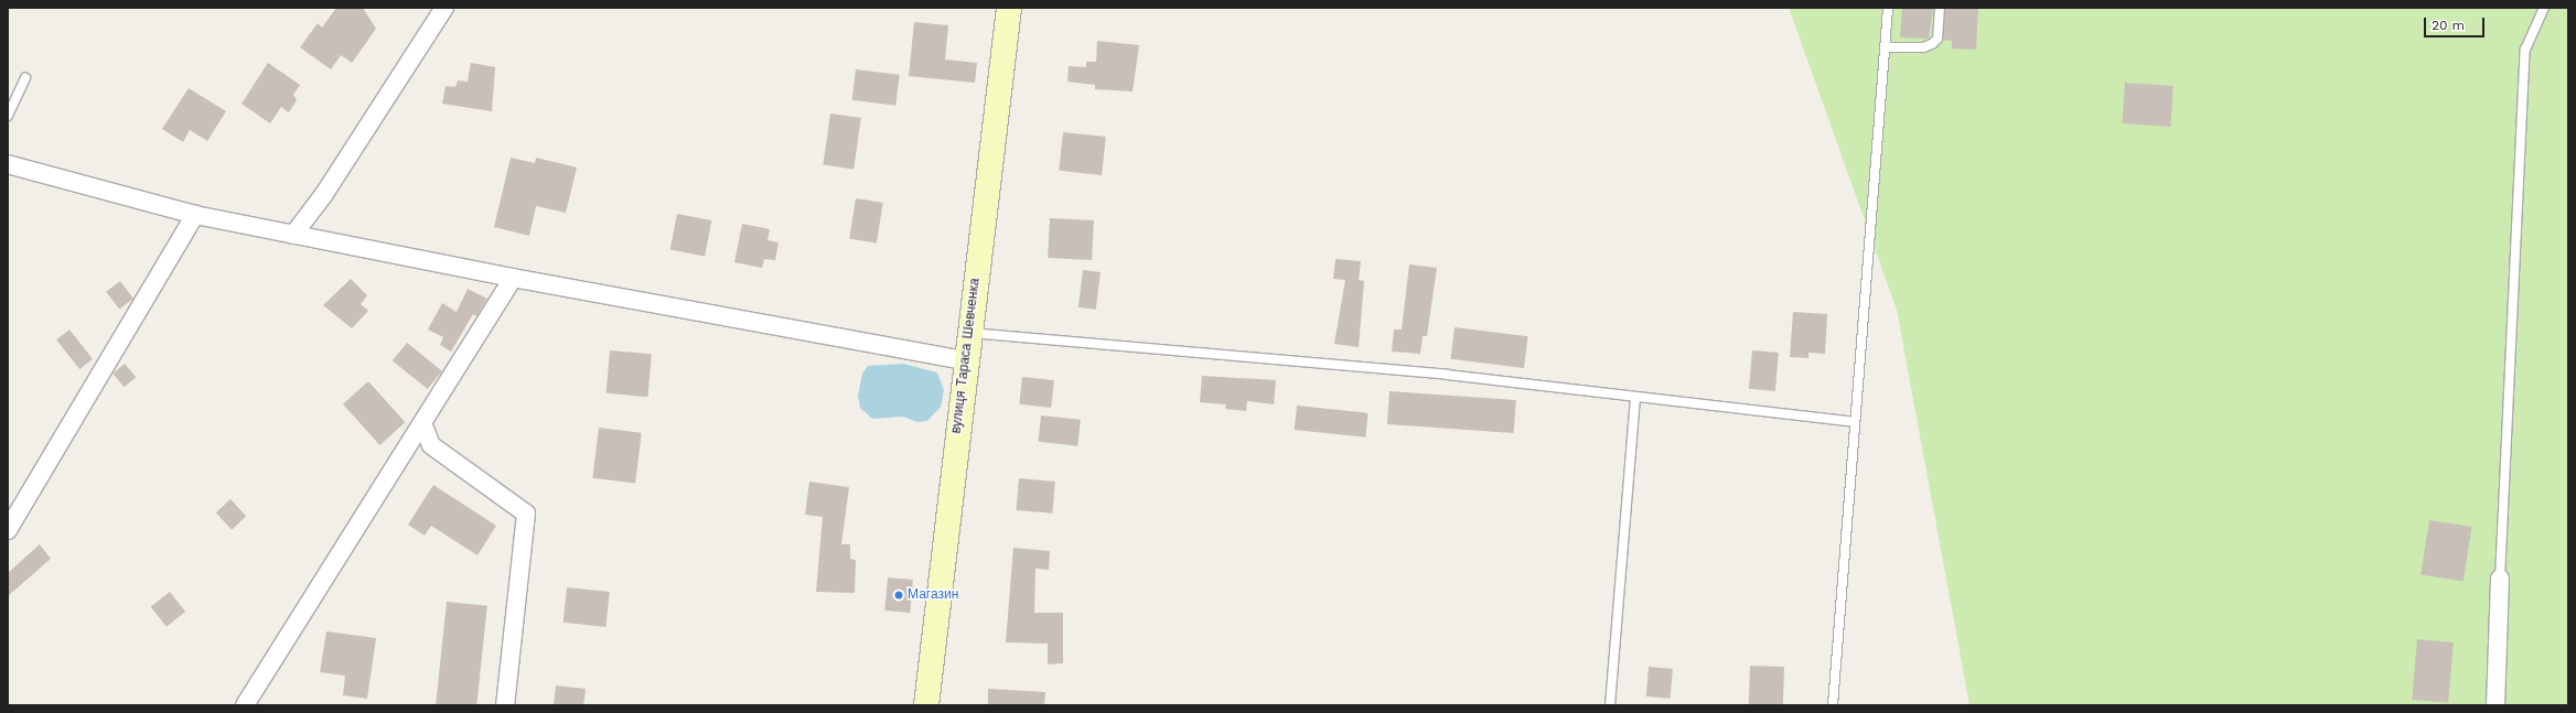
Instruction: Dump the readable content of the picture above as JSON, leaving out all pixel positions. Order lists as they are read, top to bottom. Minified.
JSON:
{"streets":{"street":["вулиця Тараса Шевченка"]},"places":["Магазин"],"scale_bar":"20 m"}
